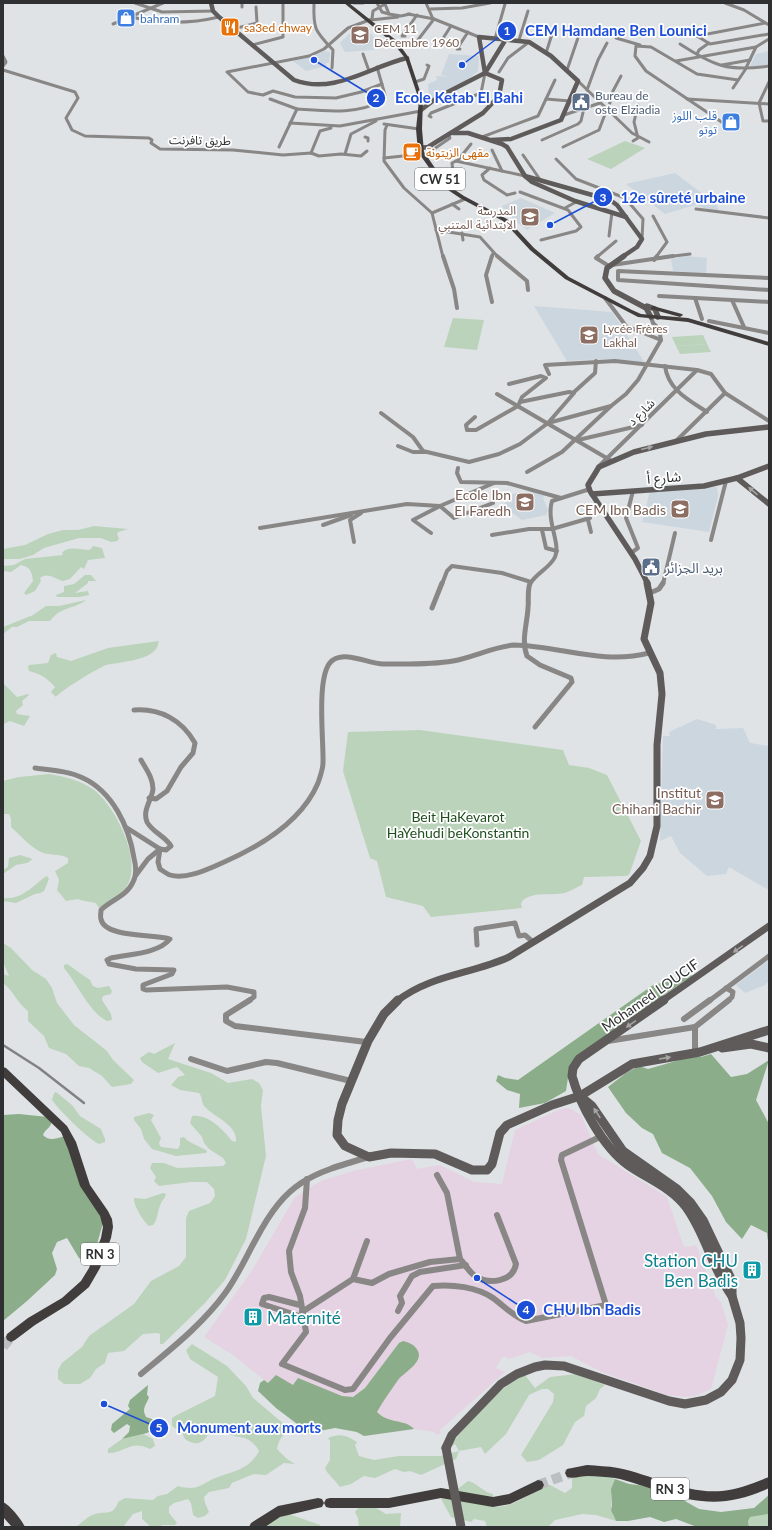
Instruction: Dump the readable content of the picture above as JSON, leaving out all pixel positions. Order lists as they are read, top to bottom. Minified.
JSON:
{"streets":{"main road":["CW 51","شارع أ","Mohamed LOUCIF","RN 3"],"street":["طريق تافرنت","شارع د"]},"parks":["Beit HaKevarot HaYehudi beKonstantin"],"places":{"shop":["bahram","قلب اللوز توتو"],"restaurant":["sa3ed chway"],"school or university":["CEM 11 Décembre 1960","المدرسة الابتدائية المتنبي","Lycée Frères Lakhal","Ecole Ibn El Faredh","CEM Ibn Badis","Institut Chihani Bachir"],"other":["Ecole Ketab El Bahi","CEM Hamdane Ben Lounici","12e sûreté urbaine","CHU Ibn Badis","Monument aux morts"],"public building":["Bureau de oste Elziadia","بريد الجزائر"],"cafe":["مقهى الزيتونة"],"building":["Station CHU Ben Badis","Maternité"]}}
